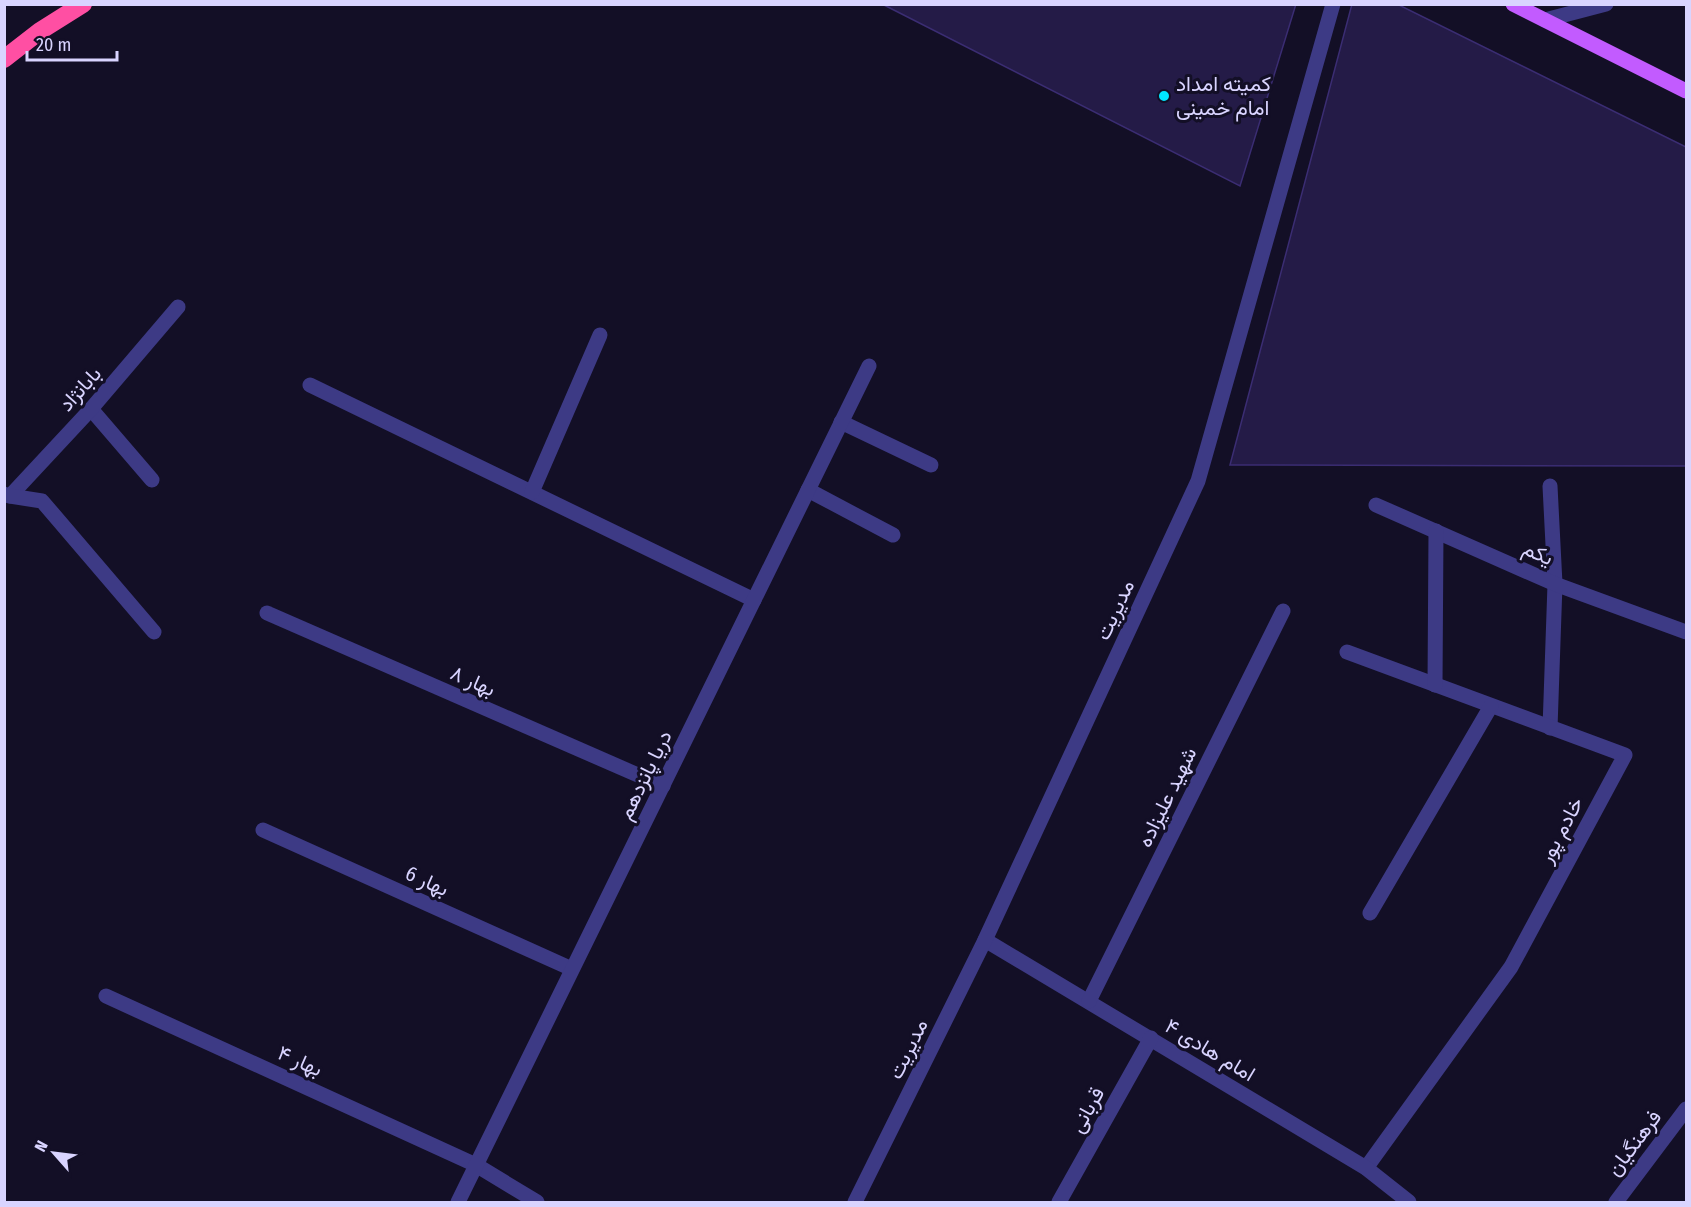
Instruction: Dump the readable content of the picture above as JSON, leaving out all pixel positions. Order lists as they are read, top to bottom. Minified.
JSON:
{"streets":{"street":["بابانژاد","یکم","مدیریت","بهار ۸","دریا پانزدهم","شهید علیزاده","خادم پور","بهار 6","امام هادی ۴","بهار ۴","قربانی","فرهنگیان"]},"crossings":[["مدیریت","امام هادی ۴"],["بهار ۸","دریا پانزدهم"],["دریا پانزدهم","بهار 6"],["دریا پانزدهم","بهار ۴"],["شهید علیزاده","امام هادی ۴"],["خادم پور","امام هادی ۴"],["امام هادی ۴","قربانی"]],"places":["کمیته امداد امام خمینی"],"scale_bar":"20 m","north":"top left"}
